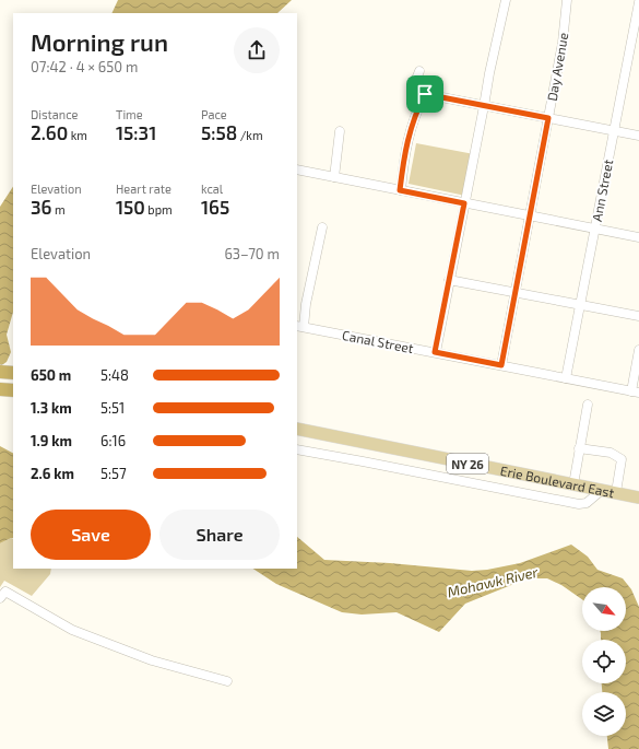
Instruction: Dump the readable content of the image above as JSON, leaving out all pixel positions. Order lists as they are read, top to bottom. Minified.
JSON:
{"streets":{"main road":["NY 26","Erie Boulevard East"],"street":["Day Avenue","Ann Street","Canal Street"]},"crossings":[["Day Avenue","Canal Street"],["Ann Street","Canal Street"]],"water":["Mohawk River"],"north":"bottom right","page":{"heading":["Morning run","07:42 · 4 × 650 m"],"stats":[["Distance","2.60 km"],["Time","15:31"],["Pace","5:58 /km"],["Elevation","36 m"],["Heart rate","150 bpm"],["kcal","165"]],"chart":["Elevation","63–70 m"],"list":[{"name":"650 m","note":"5:48"},{"name":"1.3 km","note":"5:51"},{"name":"1.9 km","note":"6:16"},{"name":"2.6 km","note":"5:57"}],"buttons":["Save","Share"]}}
